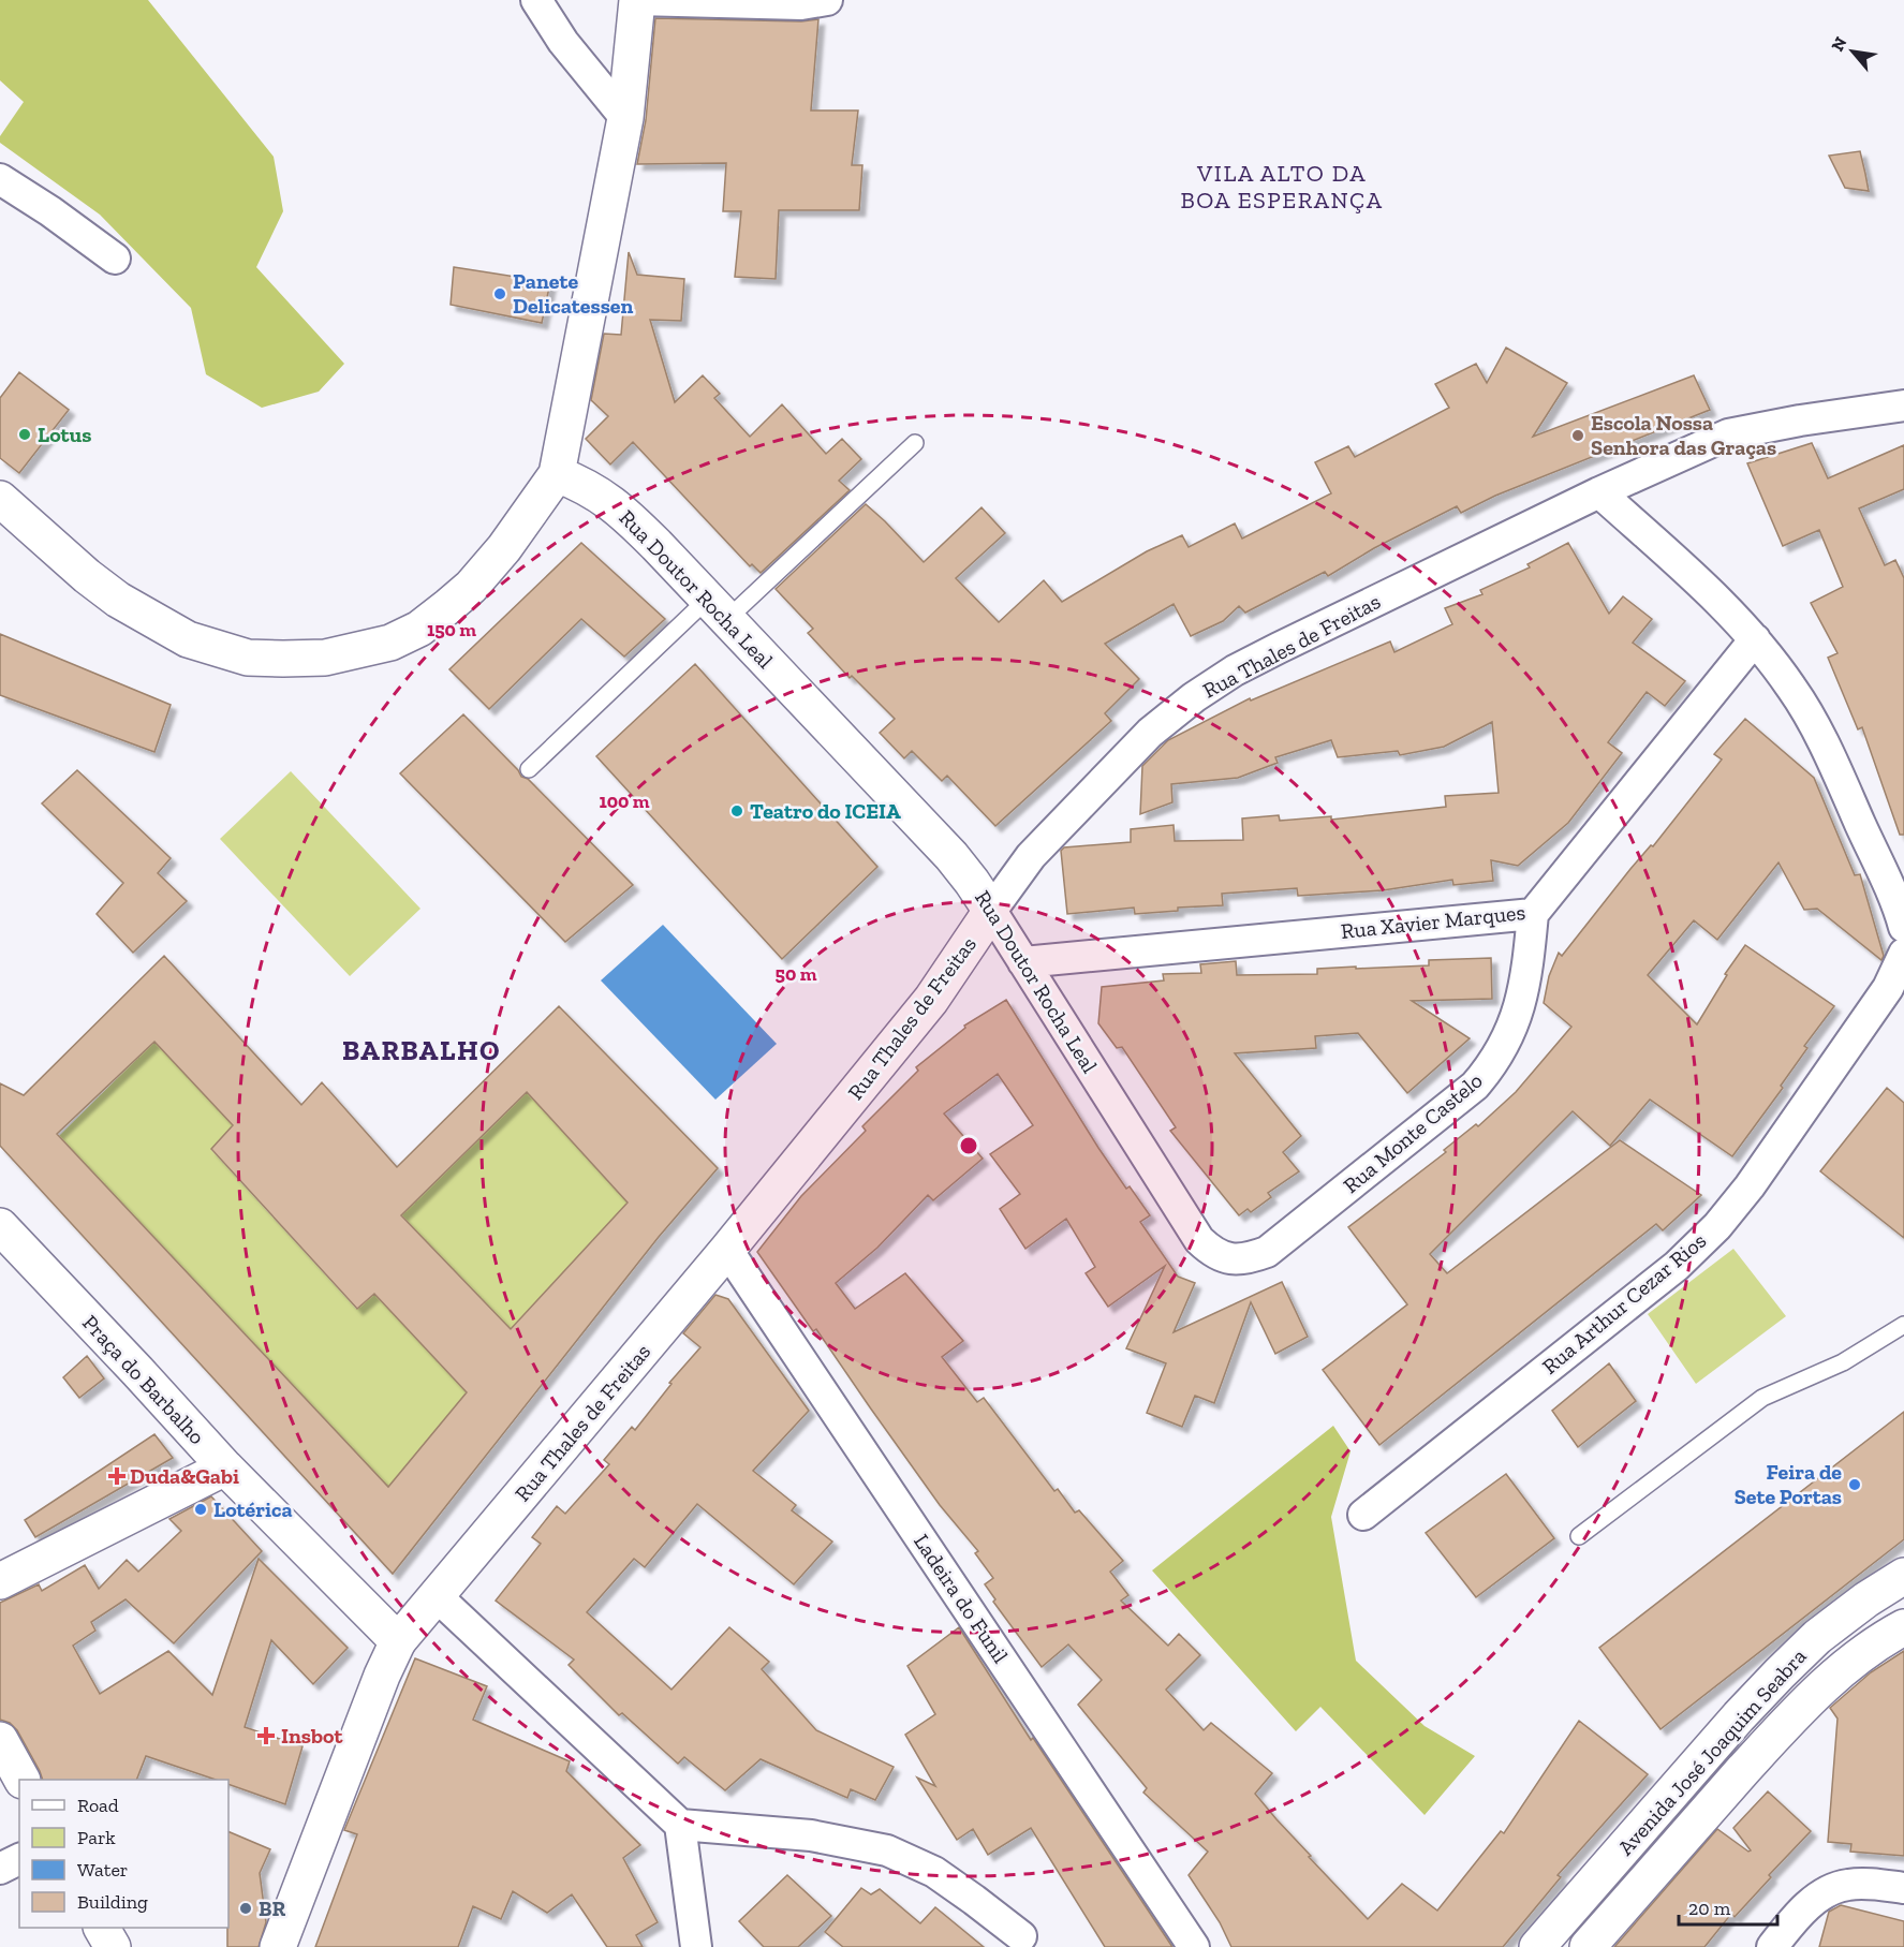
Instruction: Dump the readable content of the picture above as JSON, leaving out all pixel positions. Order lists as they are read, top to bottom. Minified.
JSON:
{"streets":{"street":["Rua Doutor Rocha Leal","Rua Thales de Freitas","Rua Xavier Marques","Rua Monte Castelo","Rua Arthur Cezar Rios","Praça do Barbalho","Ladeira do Funil","Avenida José Joaquim Seabra"]},"crossings":[["Rua Doutor Rocha Leal","Rua Thales de Freitas"],["Rua Doutor Rocha Leal","Rua Xavier Marques"],["Rua Doutor Rocha Leal","Rua Monte Castelo"],["Rua Thales de Freitas","Praça do Barbalho"],["Rua Thales de Freitas","Ladeira do Funil"],["Rua Xavier Marques","Rua Monte Castelo"]],"districts":["VILA ALTO DA BOA ESPERANÇA","BARBALHO"],"places":{"other":["Panete Delicatessen","Lotus","Escola Nossa Senhora das Graças","Teatro do ICEIA","Feira de Sete Portas","Lotérica","BR"],"health":["Duda&Gabi","Insbot"]},"legend":["Road","Park","Water","Building"],"scale_bar":"20 m","north":"top left","rings":["150 m","100 m","50 m"]}
